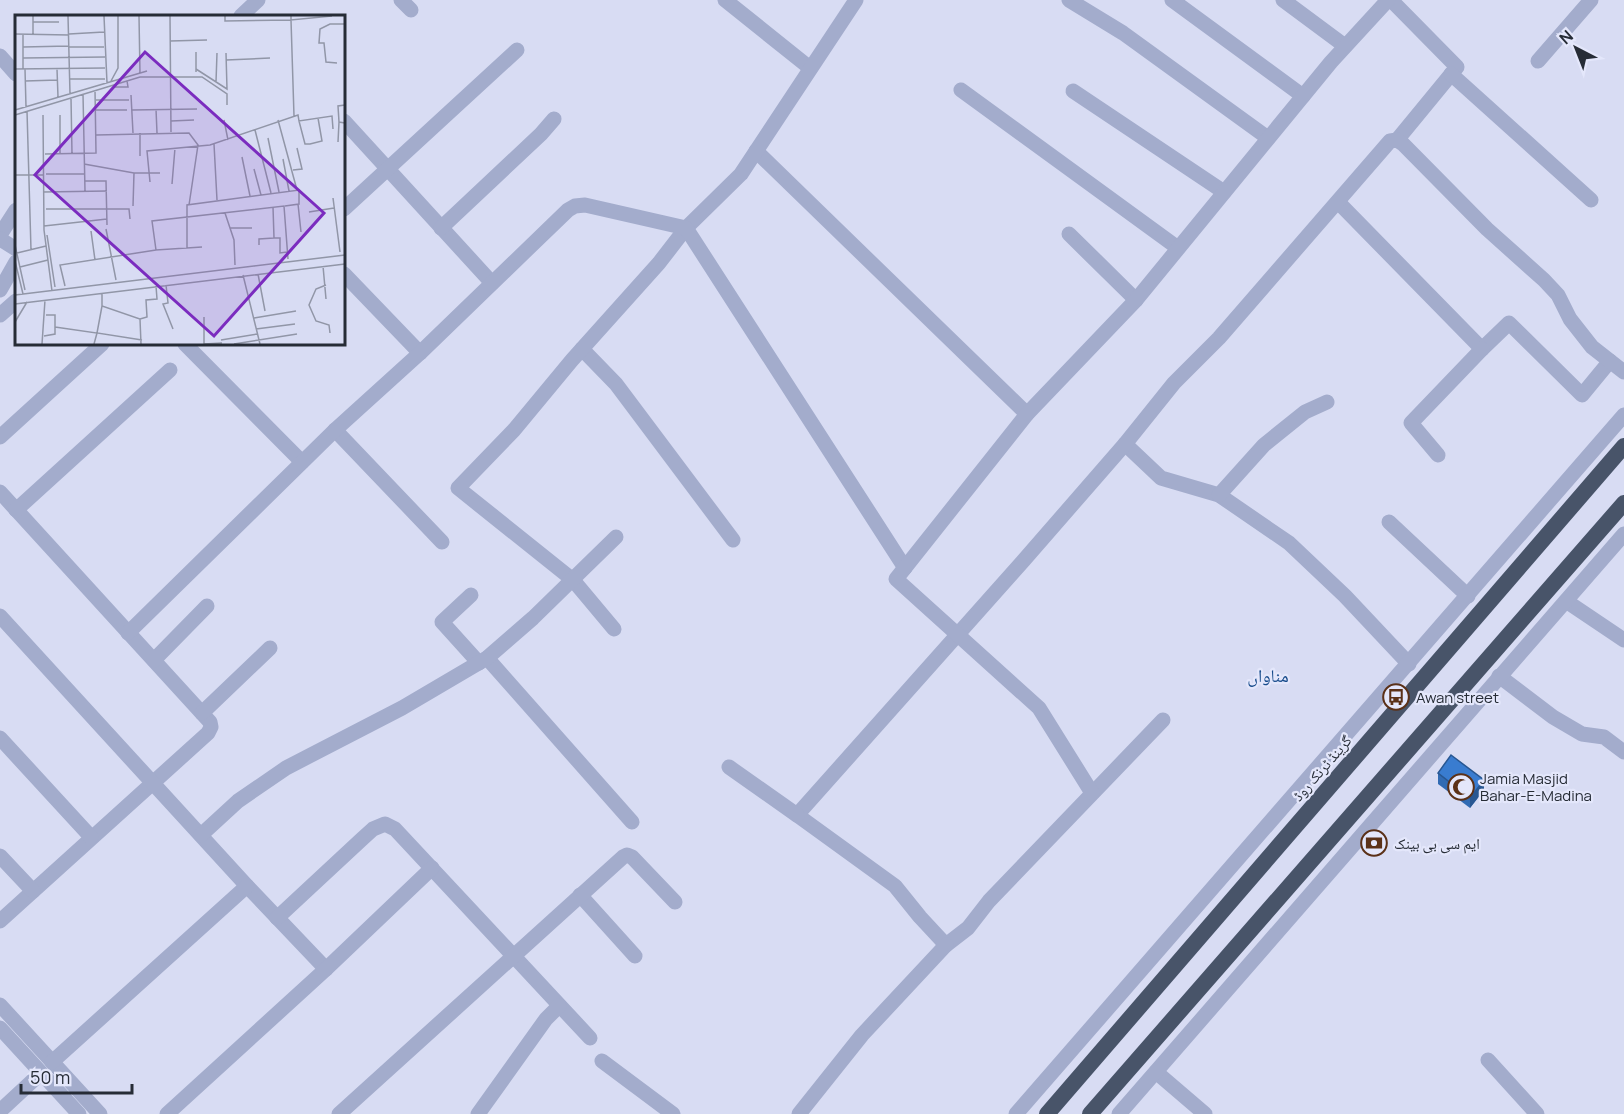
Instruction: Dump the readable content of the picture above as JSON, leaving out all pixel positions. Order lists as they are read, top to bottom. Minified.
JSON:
{"streets":{"highway":["گرینڈ ٹرنک روڈ"]},"districts":["مناواں"],"places":{"bus stop":["Awan street"],"mosque":["Jamia Masjid Bahar-E-Madina"],"bank":["ایم سی بی بینک"]},"scale_bar":"50 m","north":"top left"}
